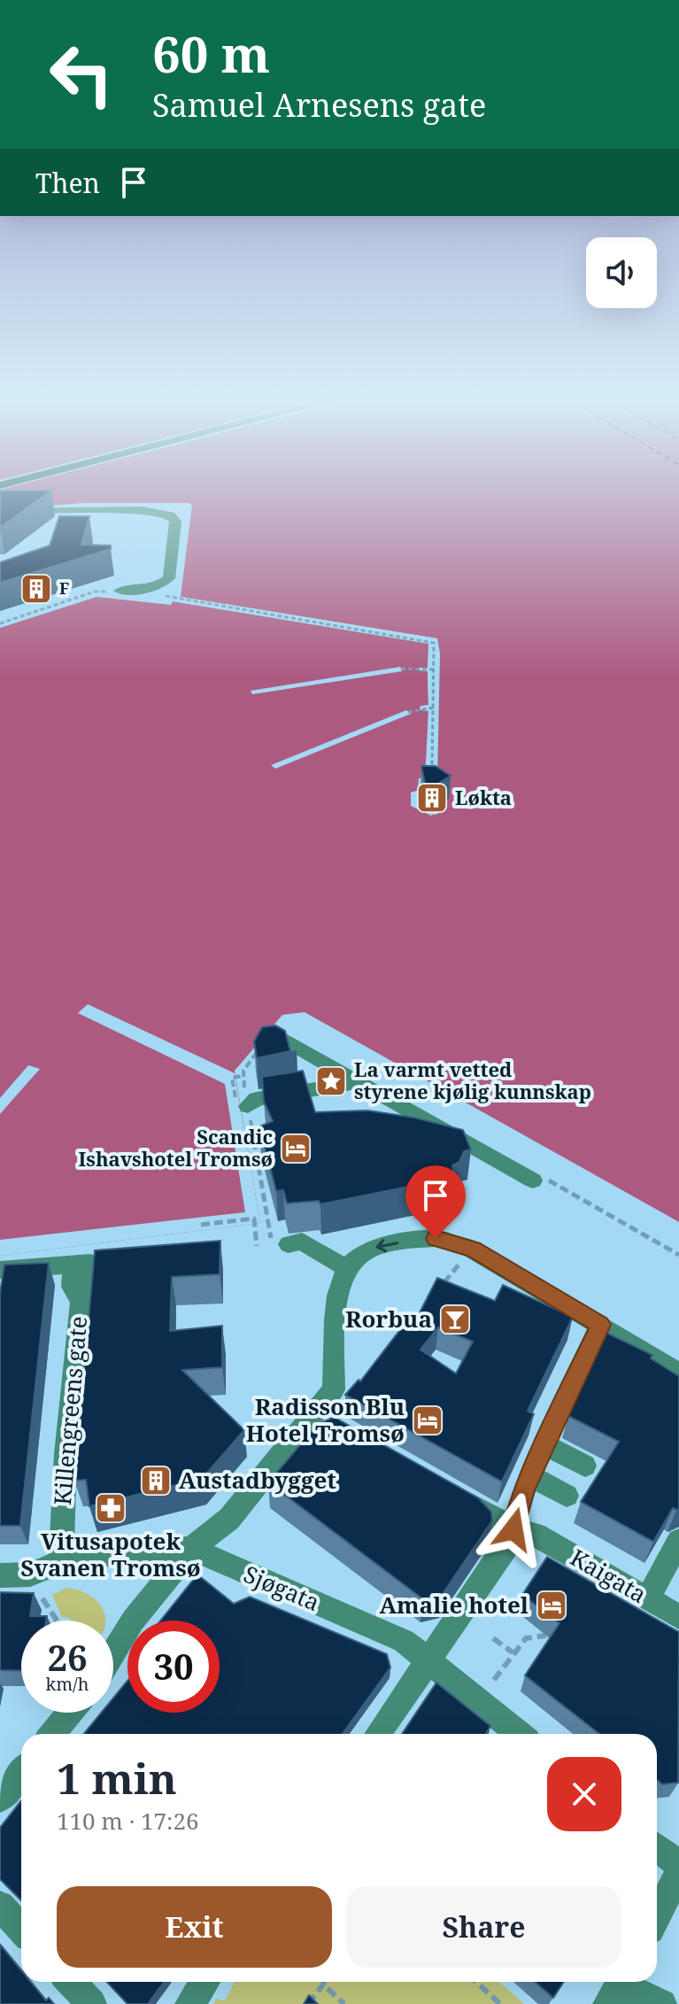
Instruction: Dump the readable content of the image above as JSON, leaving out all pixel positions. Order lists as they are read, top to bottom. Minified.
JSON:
{"streets":{"street":["Killengreens gate","Kaigata","Sjøgata"]},"crossings":[["Killengreens gate","Sjøgata"]],"places":{"building":["F","Løkta","Austadbygget"],"place":["La varmt vetted styrene kjølig kunnskap"],"hotel":["Scandic Ishavshotel Tromsø","Radisson Blu Hotel Tromsø","Amalie hotel"],"bar":["Rorbua"],"pharmacy":["Vitusapotek Svanen Tromsø"]},"page":{"turn":["60 m","Samuel Arnesens gate"],"then":"Then","speed":"26 km/h","limit":"30","heading":["1 min","110 m · 17:26"],"buttons":["Exit","Share"]}}
